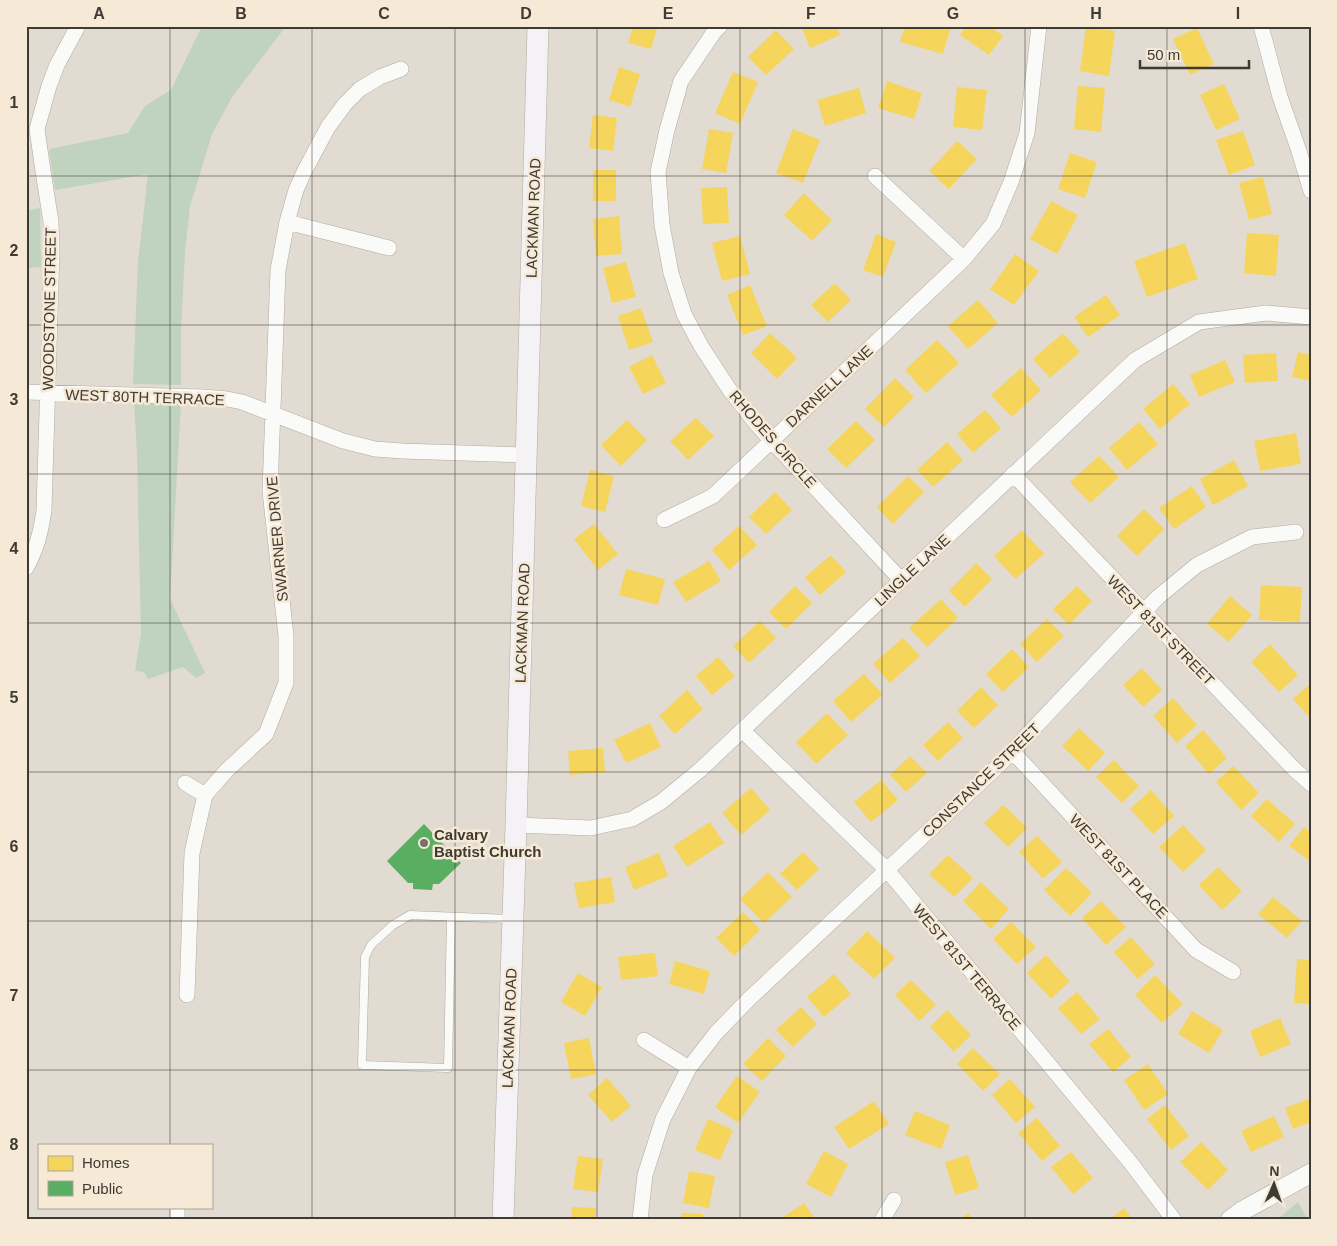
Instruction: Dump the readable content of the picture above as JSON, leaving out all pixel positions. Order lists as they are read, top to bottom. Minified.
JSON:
{"streets":{"main road":["LACKMAN ROAD"],"street":["WOODSTONE STREET","DARNELL LANE","WEST 80TH TERRACE","RHODES CIRCLE","SWARNER DRIVE","LINGLE LANE","WEST 81ST STREET","CONSTANCE STREET","WEST 81ST PLACE","WEST 81ST TERRACE"]},"crossings":[["LACKMAN ROAD","WEST 80TH TERRACE"],["LACKMAN ROAD","LINGLE LANE"],["WOODSTONE STREET","WEST 80TH TERRACE"],["DARNELL LANE","RHODES CIRCLE"],["WEST 80TH TERRACE","SWARNER DRIVE"],["RHODES CIRCLE","LINGLE LANE"],["LINGLE LANE","WEST 81ST STREET"],["LINGLE LANE","WEST 81ST TERRACE"],["WEST 81ST STREET","CONSTANCE STREET"],["CONSTANCE STREET","WEST 81ST PLACE"],["CONSTANCE STREET","WEST 81ST TERRACE"]],"places":["Calvary Baptist Church"],"legend":["Homes","Public"],"scale_bar":"50 m","north":"top","grid":{"columns":["A","B","C","D","E","F","G","H","I"],"rows":["1","2","3","4","5","6","7","8"]}}
